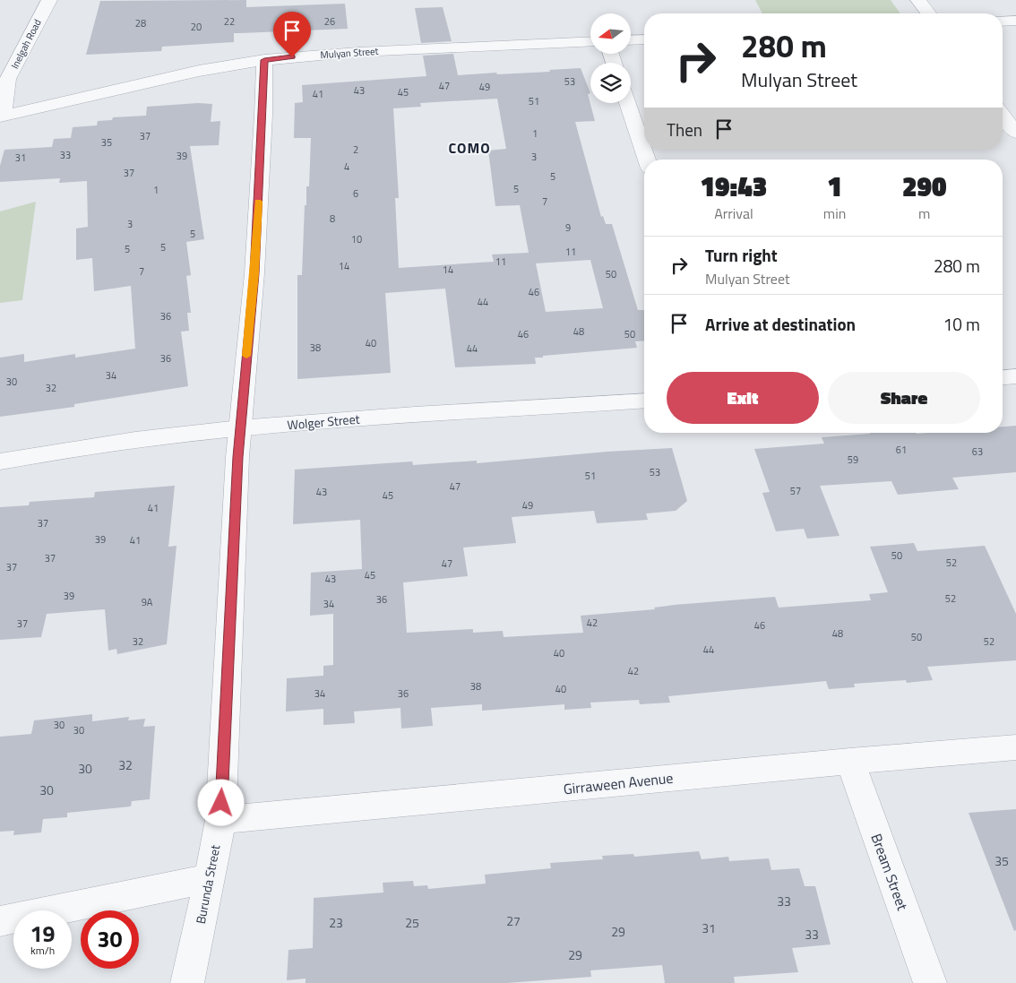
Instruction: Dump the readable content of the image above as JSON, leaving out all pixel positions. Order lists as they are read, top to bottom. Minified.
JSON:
{"streets":{"street":["Inelgah Road","Mulyan Street","Wolger Street","Girraween Avenue","Bream Street","Burunda Street"]},"crossings":[["Inelgah Road","Mulyan Street"],["Mulyan Street","Burunda Street"],["Wolger Street","Burunda Street"],["Girraween Avenue","Bream Street"],["Girraween Avenue","Burunda Street"]],"districts":["COMO"],"house_numbers":["22","26","28","20","53","47","49","43","45","41","51","1","37","35","2","33","39","3","31","4","37","5","5","1","6","7","8","3","9","5","10","5","5","11","11","14","14","7","50","46","44","36","48","46","50","40","38","44","36","34","30","32","61","63","59","53","51","47","57","43","45","49","41","37","39","41","50","37","52","47","37","45","43","39","52","36","9A","34","42","37","46","48","50","32","52","44","40","42","38","40","34","36","30","30","32","30","30","35","33","27","23","25","31","29","33","29"],"north":"left","page":{"turn":["280 m","Mulyan Street"],"then":"Then","eta":["19:43","Arrival","1","min","290","m"],"list":[{"name":"Turn right","note":"Mulyan Street","value":"280 m"},{"name":"Arrive at destination","value":"10 m"}],"buttons":["Exit","Share"],"speed":"19 km/h","limit":"30"}}
